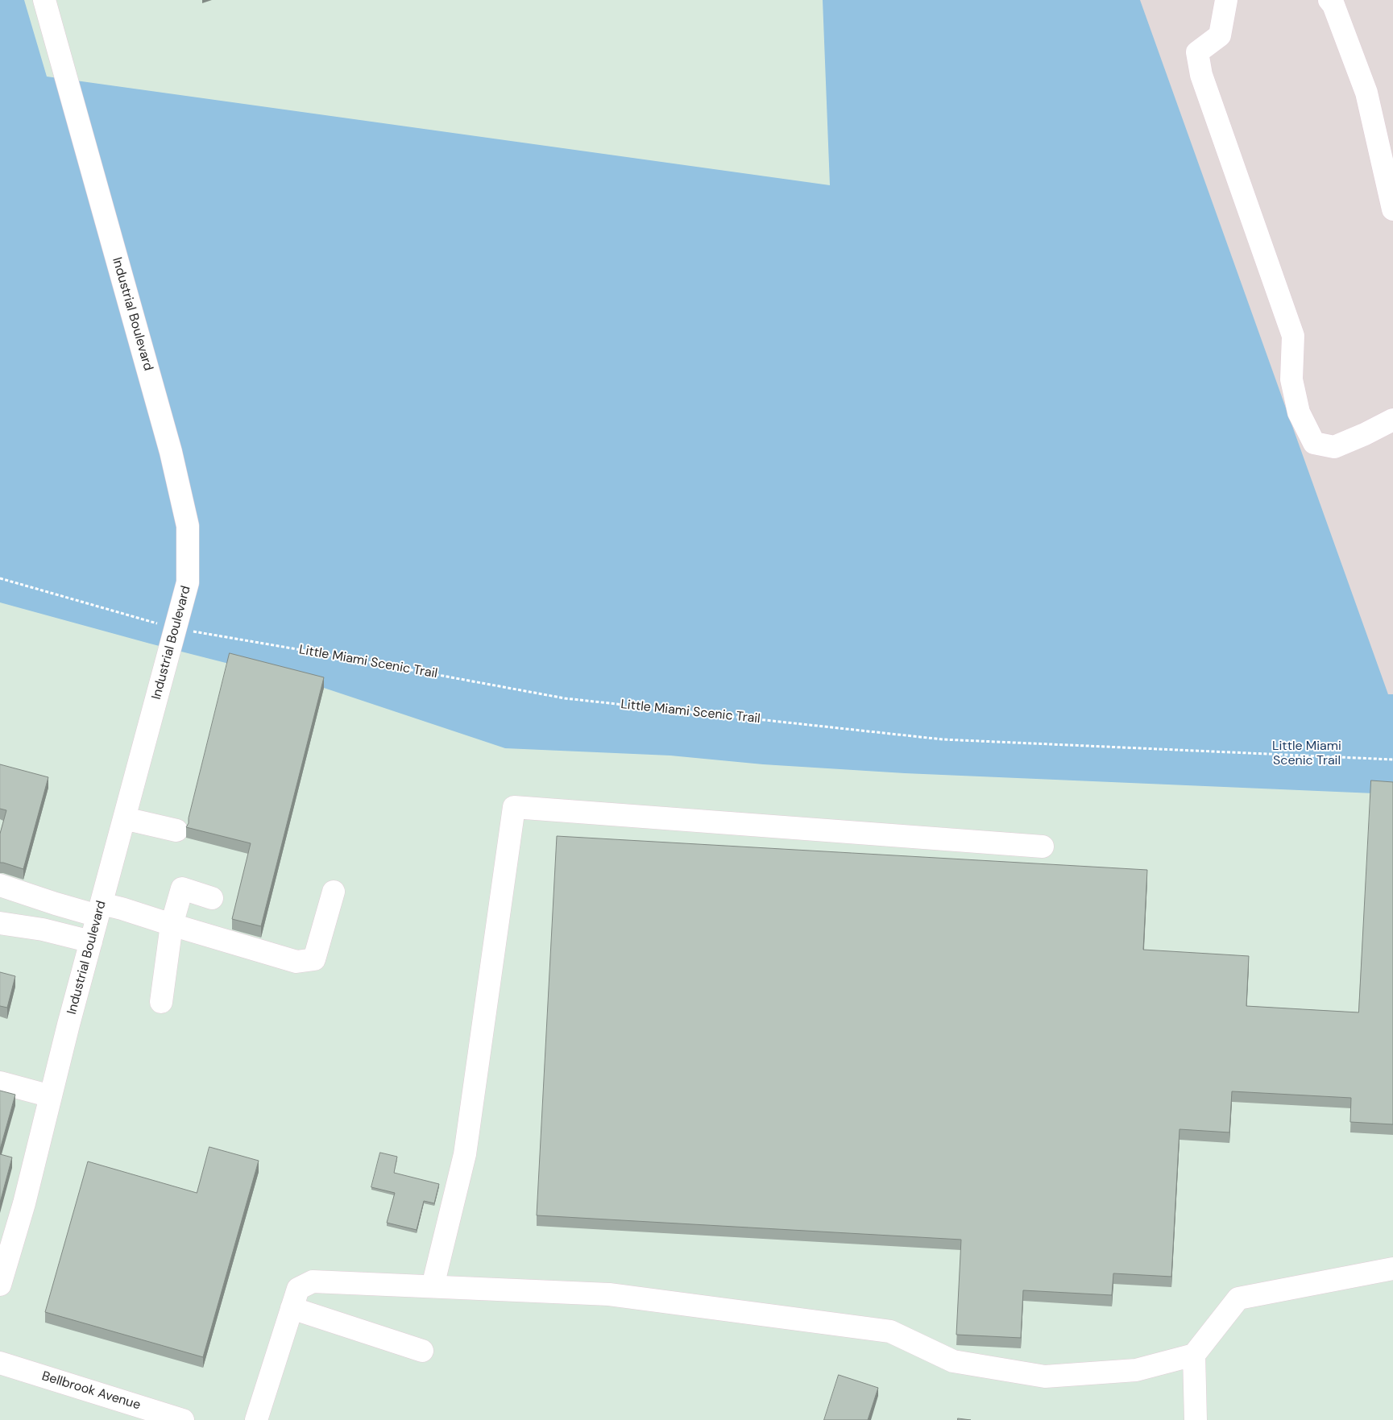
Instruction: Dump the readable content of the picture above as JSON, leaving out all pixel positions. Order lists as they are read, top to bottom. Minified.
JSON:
{"streets":{"street":["Industrial Boulevard","Bellbrook Avenue"],"path":["Little Miami Scenic Trail"]},"crossings":[["Industrial Boulevard","Little Miami Scenic Trail"]],"parks":["Little Miami Scenic Trail"]}
